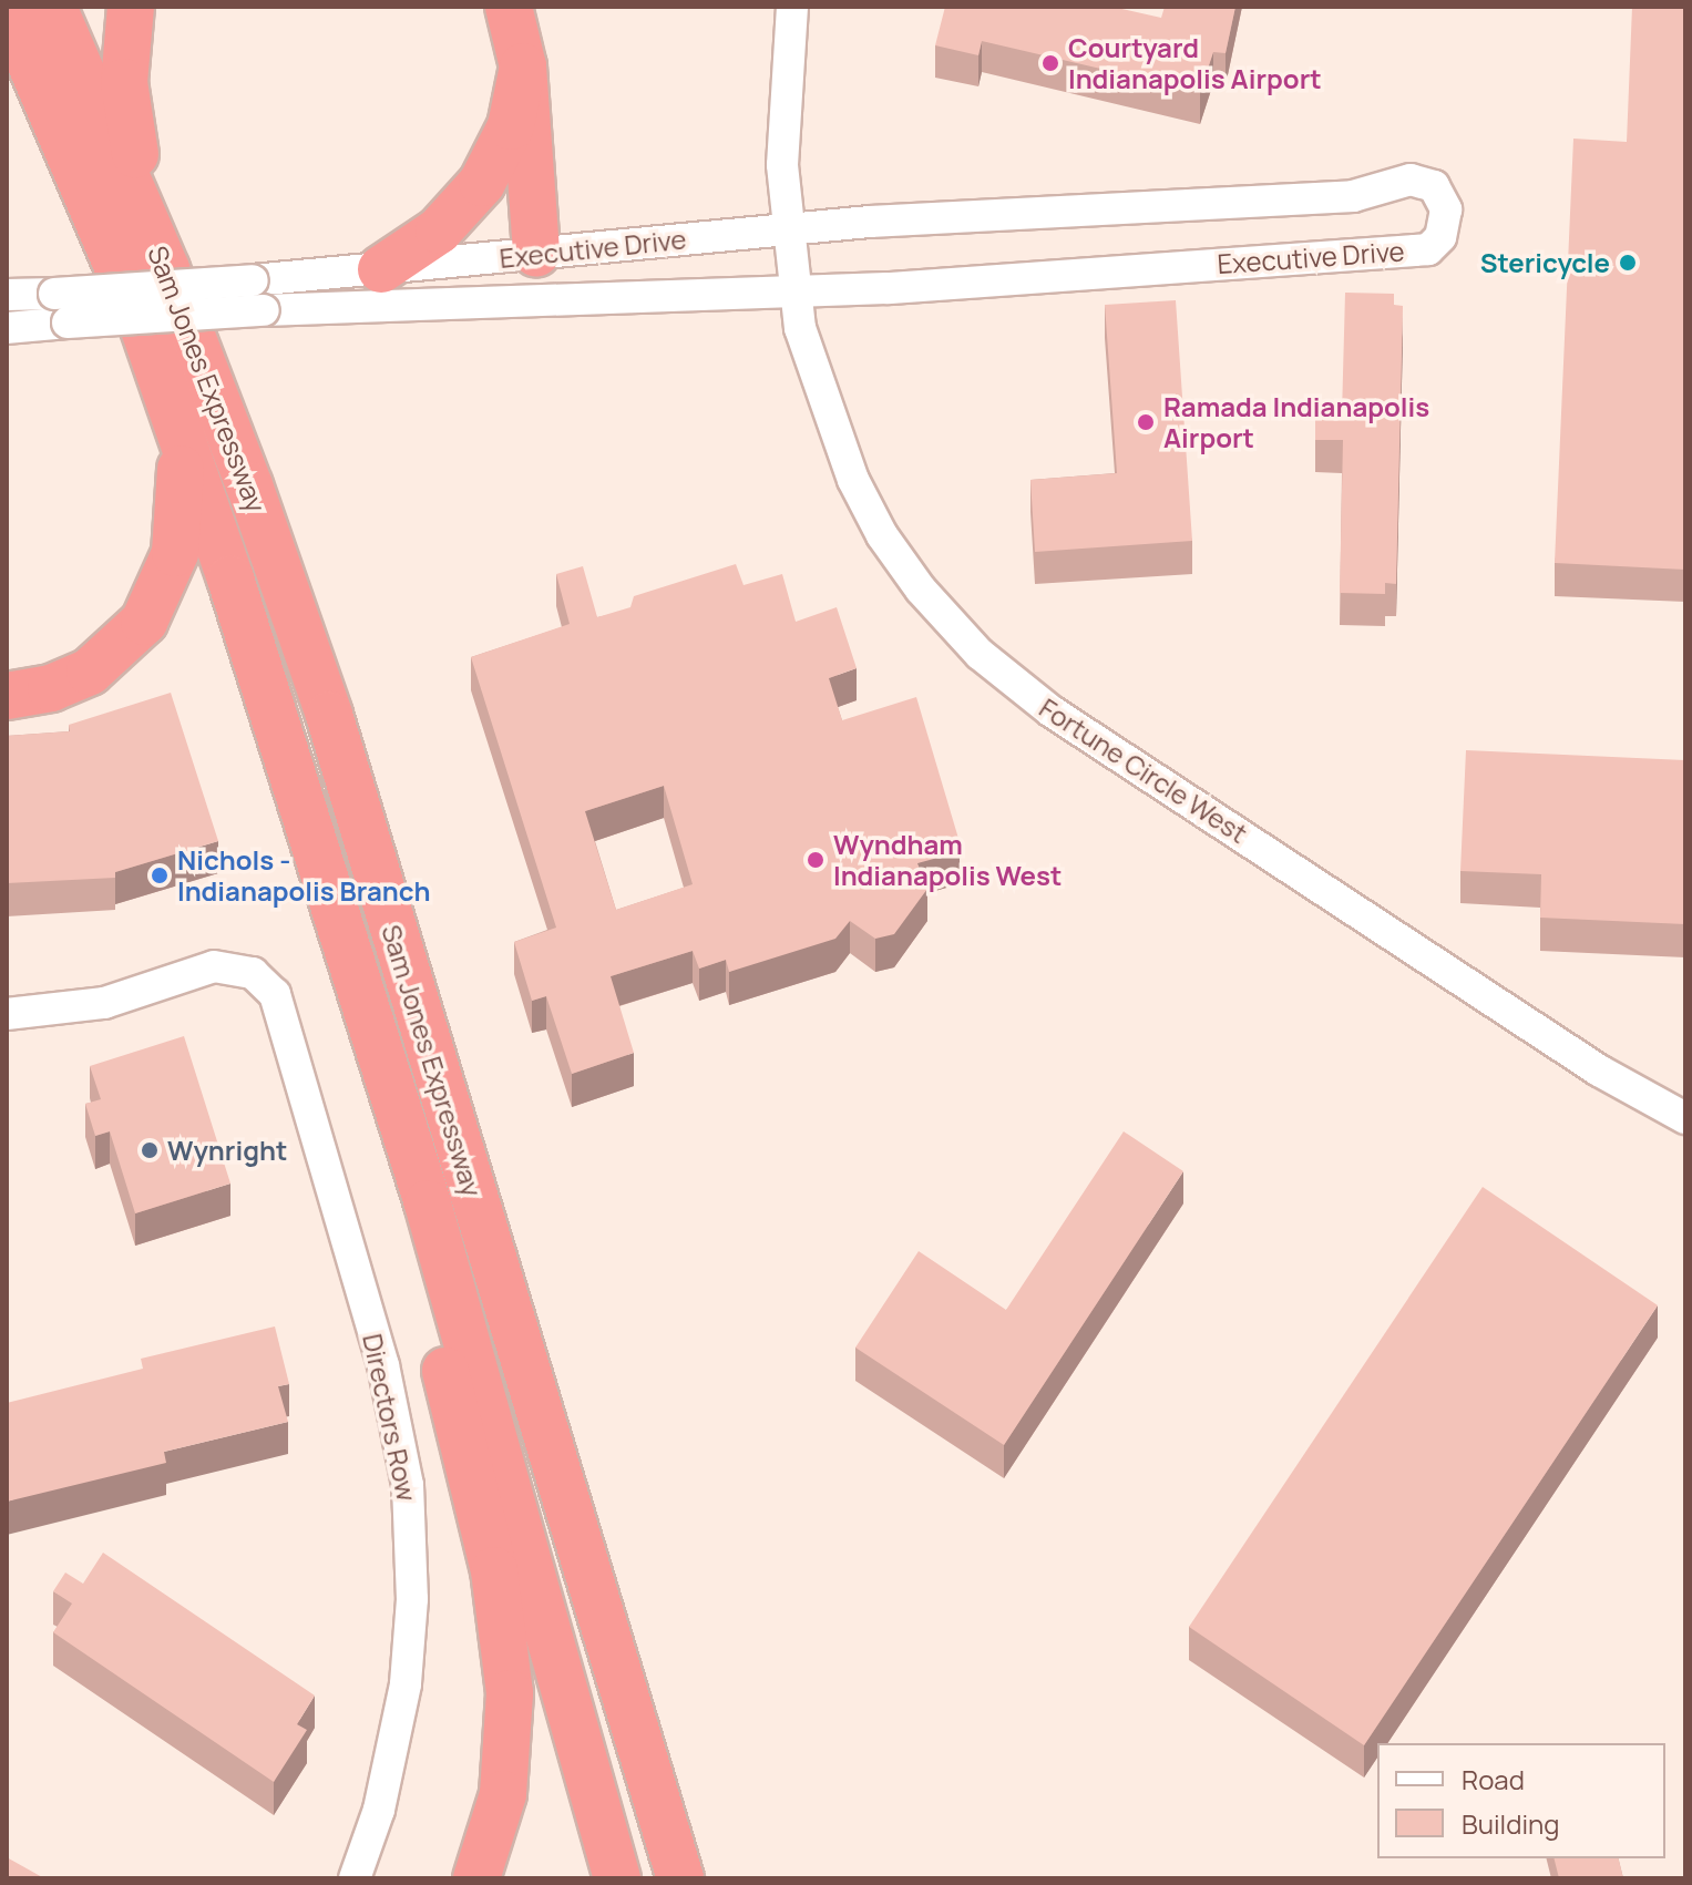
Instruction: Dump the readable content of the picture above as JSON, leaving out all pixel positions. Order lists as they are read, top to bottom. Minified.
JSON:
{"streets":{"highway":["Sam Jones Expressway"],"street":["Executive Drive","Fortune Circle West","Directors Row"]},"crossings":[["Executive Drive","Fortune Circle West"]],"places":["Courtyard Indianapolis Airport","Stericycle","Ramada Indianapolis Airport","Wyndham Indianapolis West","Nichols - Indianapolis Branch","Wynright"],"legend":["Road","Building"]}
